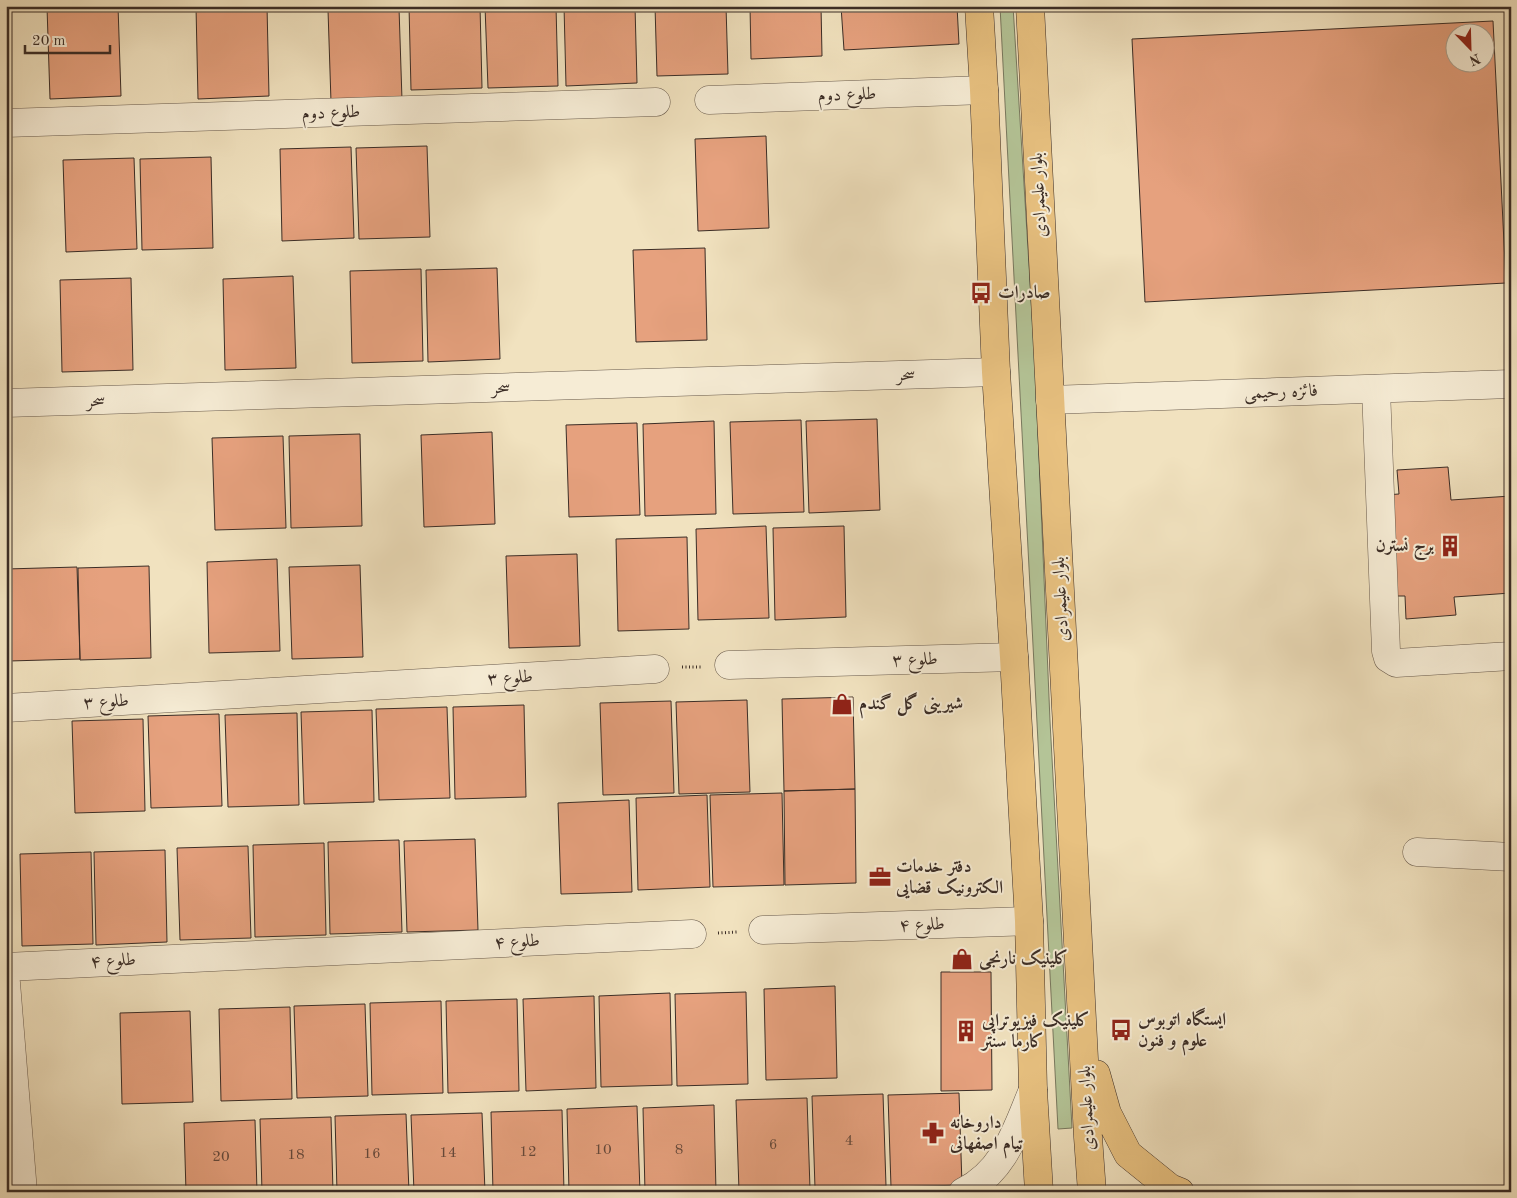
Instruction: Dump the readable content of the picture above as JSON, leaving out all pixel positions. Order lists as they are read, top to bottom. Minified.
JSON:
{"streets":{"main road":["بلوار علیمرادی"],"street":["طلوع دوم","سحر","فائزه رحیمی","طلوع ۳","طلوع ۴"]},"crossings":[["بلوار علیمرادی","فائزه رحیمی"]],"places":{"bus stop":["صادرات","ایستگاه اتوبوس علوم و فنون"],"building":["برج نسترن","کلینیک فیزیوتراپی کارما سنتر"],"shop":["شیرینی گل گندم","کلینیک نارنجی"],"office":["دفتر خدمات الکترونیک قضایی"],"pharmacy":["داروخانه تیام اصفهانی"]},"house_numbers":["4","6","10","8","12","14","16","18","20"],"scale_bar":"20 m","north":"bottom right"}
